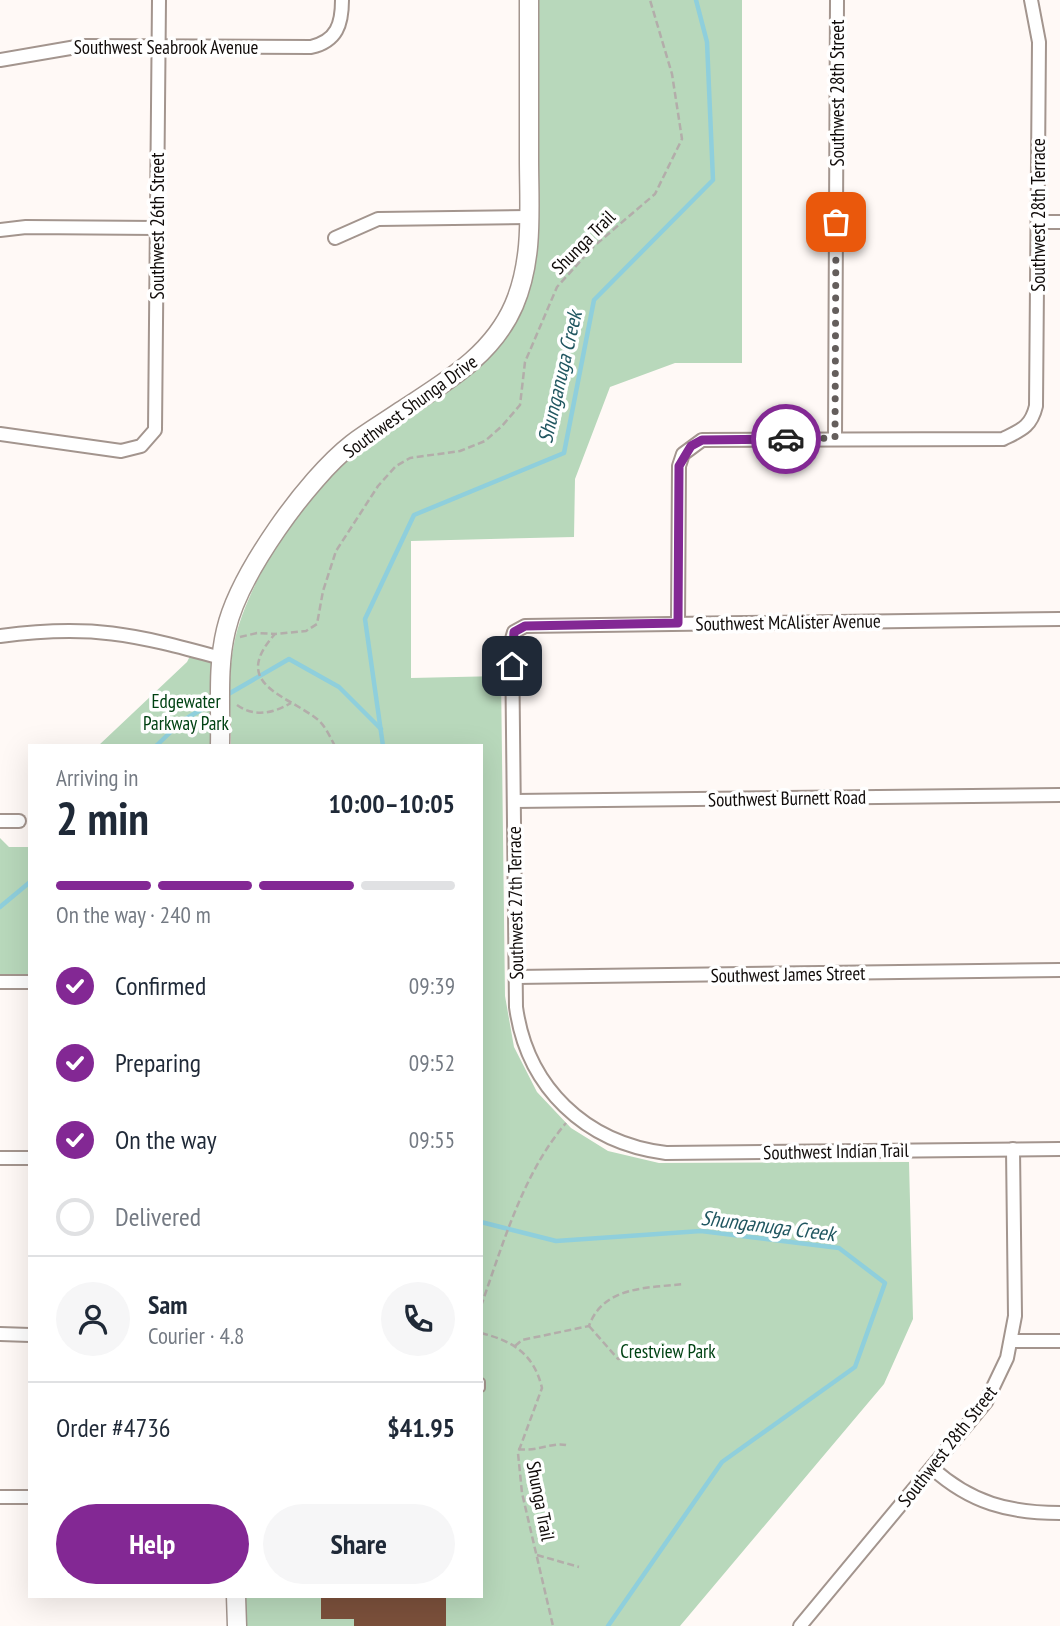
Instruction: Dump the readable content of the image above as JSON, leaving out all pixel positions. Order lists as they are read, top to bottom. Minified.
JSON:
{"streets":{"street":["Southwest Seabrook Avenue","Southwest 28th Street","Southwest 28th Terrace","Southwest 26th Street","Southwest Shunga Drive","Southwest McAlister Avenue","Southwest Burnett Road","Southwest 27th Terrace","Southwest James Street","Southwest Indian Trail"],"path":["Shunga Trail"]},"crossings":[["Southwest Seabrook Avenue","Southwest 26th Street"],["Southwest 28th Street","Southwest 28th Terrace"],["Southwest 28th Street","Southwest Indian Trail"],["Southwest McAlister Avenue","Southwest 27th Terrace"],["Southwest Burnett Road","Southwest 27th Terrace"],["Southwest 27th Terrace","Southwest James Street"],["Southwest 27th Terrace","Southwest Indian Trail"]],"water":["Shunganuga Creek"],"parks":["Edgewater Parkway Park","Crestview Park"],"page":{"heading":["2 min","Arriving in","10:00–10:05"],"panel":["Sam","Courier · 4.8","Order #4736","$41.95"],"bar":"On the way · 240 m","list":[["Confirmed","09:39"],["Preparing","09:52"],["On the way","09:55"],"Delivered"],"buttons":["Help","Share"]}}
